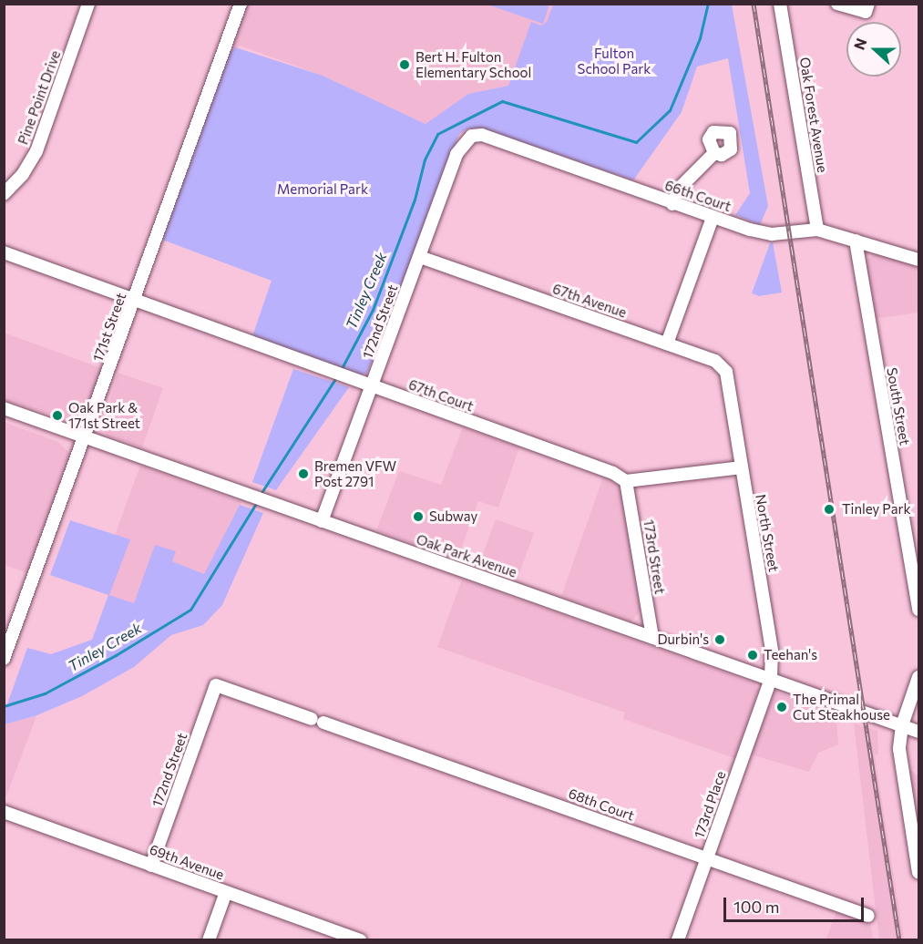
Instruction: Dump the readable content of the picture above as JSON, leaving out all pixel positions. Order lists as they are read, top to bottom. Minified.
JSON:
{"streets":{"street":["Pine Point Drive","Oak Forest Avenue","66th Court","67th Avenue","172nd Street","171st Street","67th Court","South Street","North Street","Oak Park Avenue","173rd Street","68th Court","173rd Place","69th Avenue"]},"crossings":[["Oak Forest Avenue","66th Court"],["66th Court","172nd Street"],["66th Court","South Street"],["67th Avenue","172nd Street"],["67th Avenue","North Street"],["172nd Street","67th Court"],["172nd Street","Oak Park Avenue"],["172nd Street","68th Court"],["172nd Street","69th Avenue"],["171st Street","67th Court"],["171st Street","Oak Park Avenue"],["67th Court","173rd Street"],["North Street","Oak Park Avenue"],["North Street","173rd Place"],["Oak Park Avenue","173rd Street"],["Oak Park Avenue","173rd Place"],["68th Court","173rd Place"]],"water":["Tinley Creek"],"parks":["Fulton School Park","Memorial Park"],"places":["Bert H. Fulton Elementary School","Oak Park & 171st Street","Bremen VFW Post 2791","Tinley Park","Subway","Durbin's","Teehan's","The Primal Cut Steakhouse"],"scale_bar":"100 m","north":"left"}
